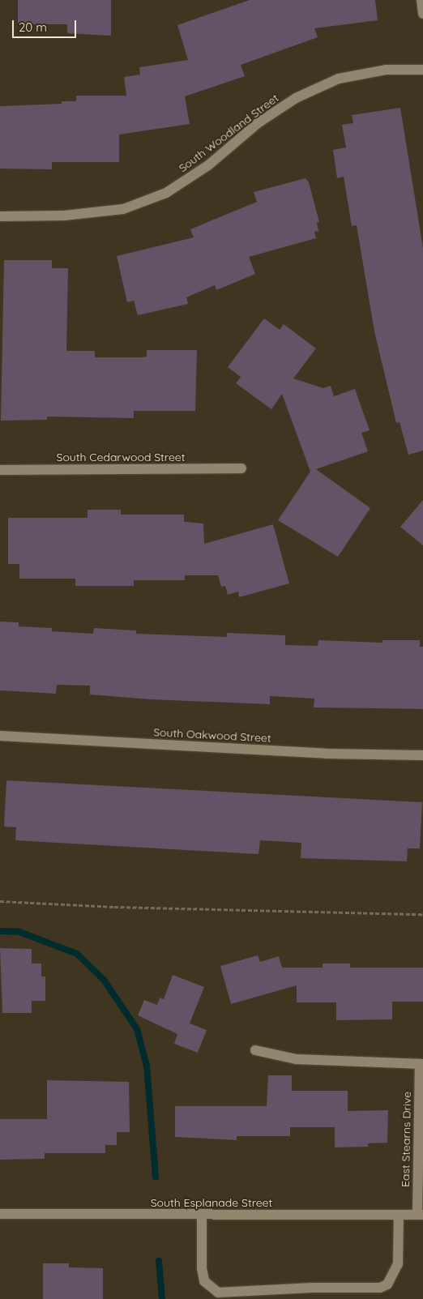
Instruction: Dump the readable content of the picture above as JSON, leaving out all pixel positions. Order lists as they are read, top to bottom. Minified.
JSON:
{"streets":{"street":["South Woodland Street","South Cedarwood Street","South Oakwood Street","East Stearns Drive","South Esplanade Street"]},"crossings":[["East Stearns Drive","South Esplanade Street"]],"scale_bar":"20 m"}
